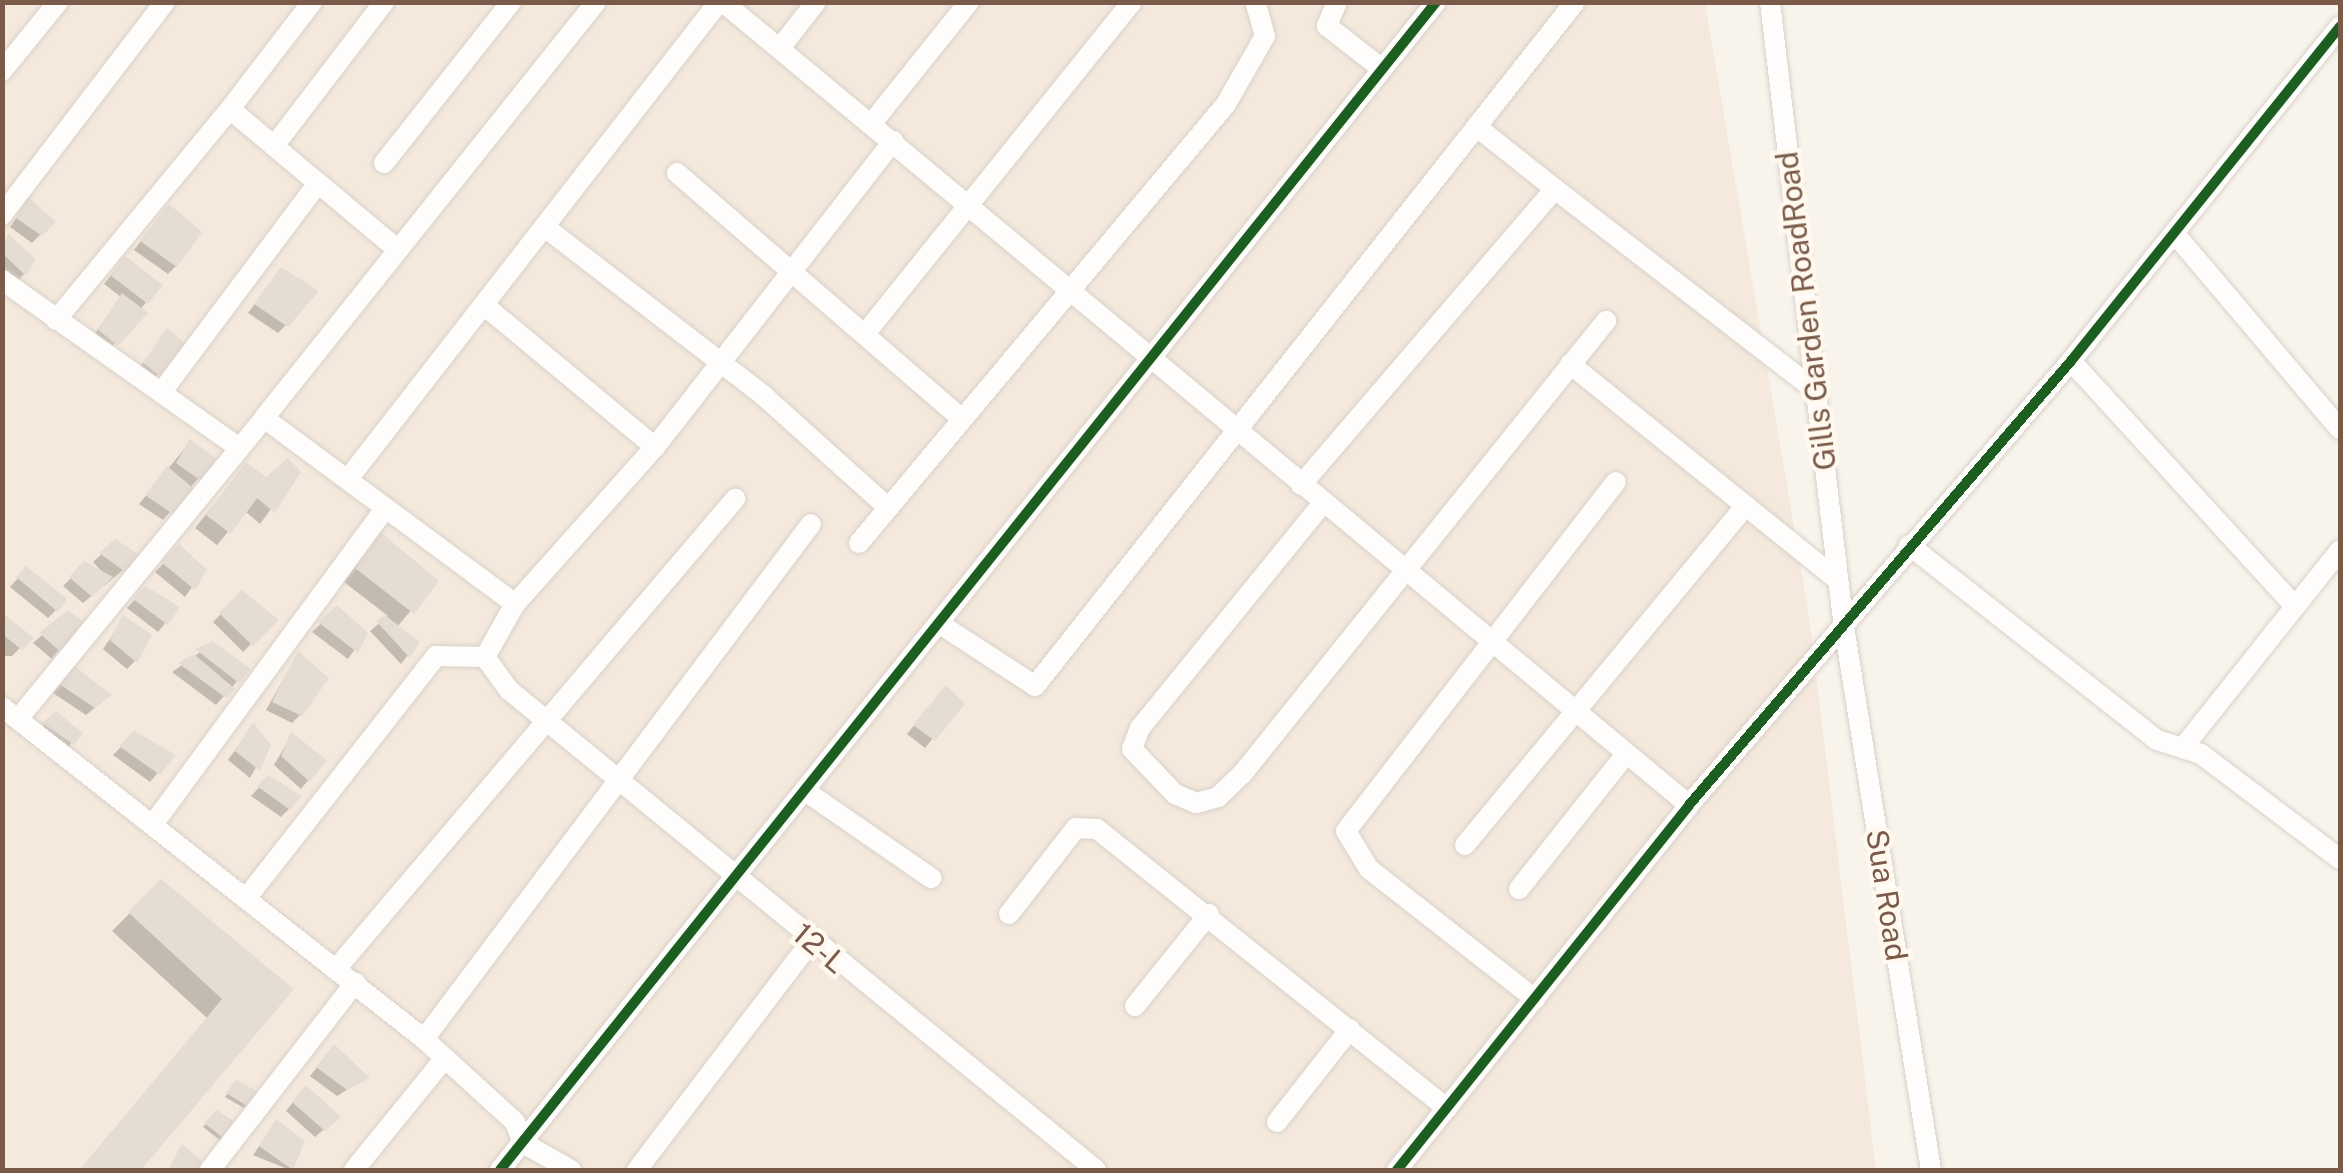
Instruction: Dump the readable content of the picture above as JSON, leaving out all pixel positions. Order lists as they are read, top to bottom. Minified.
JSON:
{"streets":{"street":["Gills Garden RoadRoad","Sua Road","12-L"]},"crossings":[["Gills Garden RoadRoad","Sua Road"]]}
